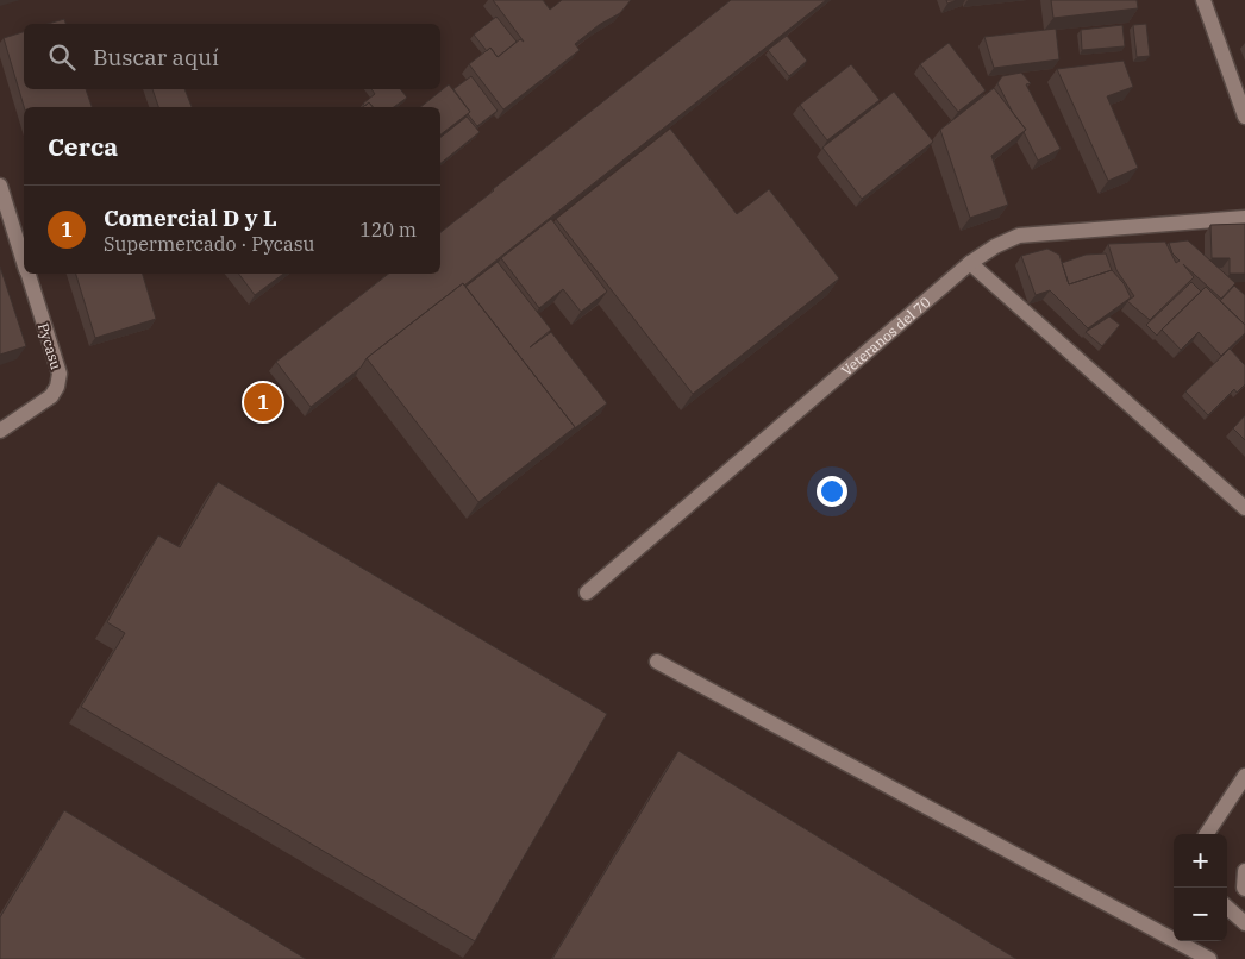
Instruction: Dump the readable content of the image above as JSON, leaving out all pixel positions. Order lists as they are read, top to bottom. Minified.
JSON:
{"streets":{"street":["Veteranos del 70","Pycasu"]},"page":{"search":"Buscar aquí","heading":"Cerca","list":[{"mark":"1","name":"Comercial D y L","note":"Supermercado · Pycasu","value":"120 m"}],"pins":"1","map_buttons":["+","−"]}}
